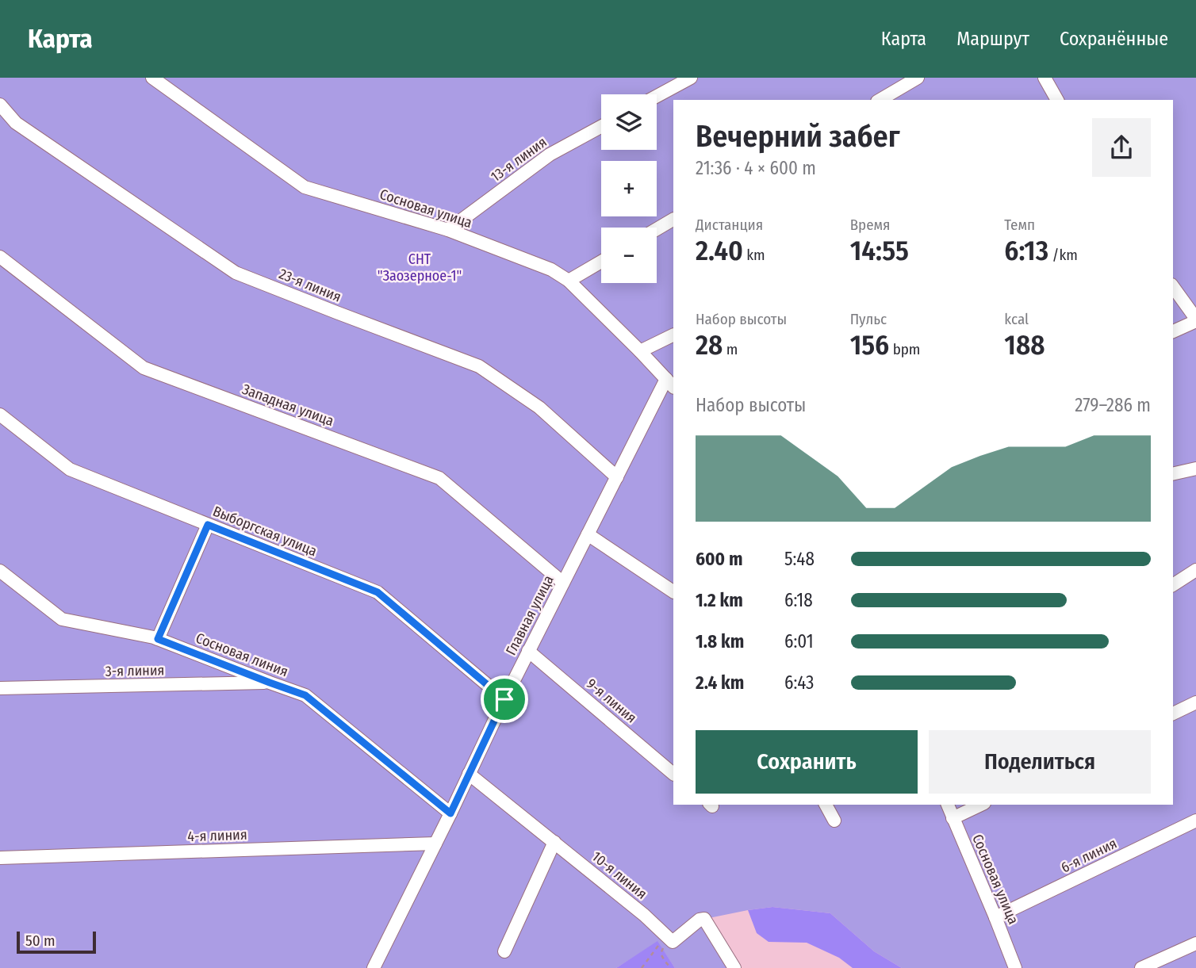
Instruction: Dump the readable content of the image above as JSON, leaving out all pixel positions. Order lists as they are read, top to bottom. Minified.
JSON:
{"streets":{"street":["13-я линия","Сосновая улица","23-я линия","Западная улица","Выборгская улица","Главная улица","Сосновая линия","3-я линия","9-я линия","4-я линия","6-я линия","10-я линия"]},"crossings":[["13-я линия","Сосновая улица"],["Сосновая улица","Главная улица"],["Сосновая улица","6-я линия"],["23-я линия","Главная улица"],["Западная улица","Главная улица"],["Выборгская улица","Главная улица"],["Главная улица","Сосновая линия"],["Главная улица","9-я линия"],["Главная улица","4-я линия"],["Главная улица","10-я линия"],["Сосновая линия","3-я линия"]],"parks":["СНТ \"Заозерное-1\""],"scale_bar":"50 m","page":{"header":"Карта","nav":["Карта","Маршрут","Сохранённые"],"map_buttons":["+","−"],"heading":["Вечерний забег","21:36 · 4 × 600 m"],"stats":[["Дистанция","2.40 km"],["Время","14:55"],["Темп","6:13 /km"],["Набор высоты","28 m"],["Пульс","156 bpm"],["kcal","188"]],"chart":["Набор высоты","279–286 m"],"list":[{"name":"600 m","note":"5:48"},{"name":"1.2 km","note":"6:18"},{"name":"1.8 km","note":"6:01"},{"name":"2.4 km","note":"6:43"}],"buttons":["Сохранить","Поделиться"],"scale":"50 m"}}
